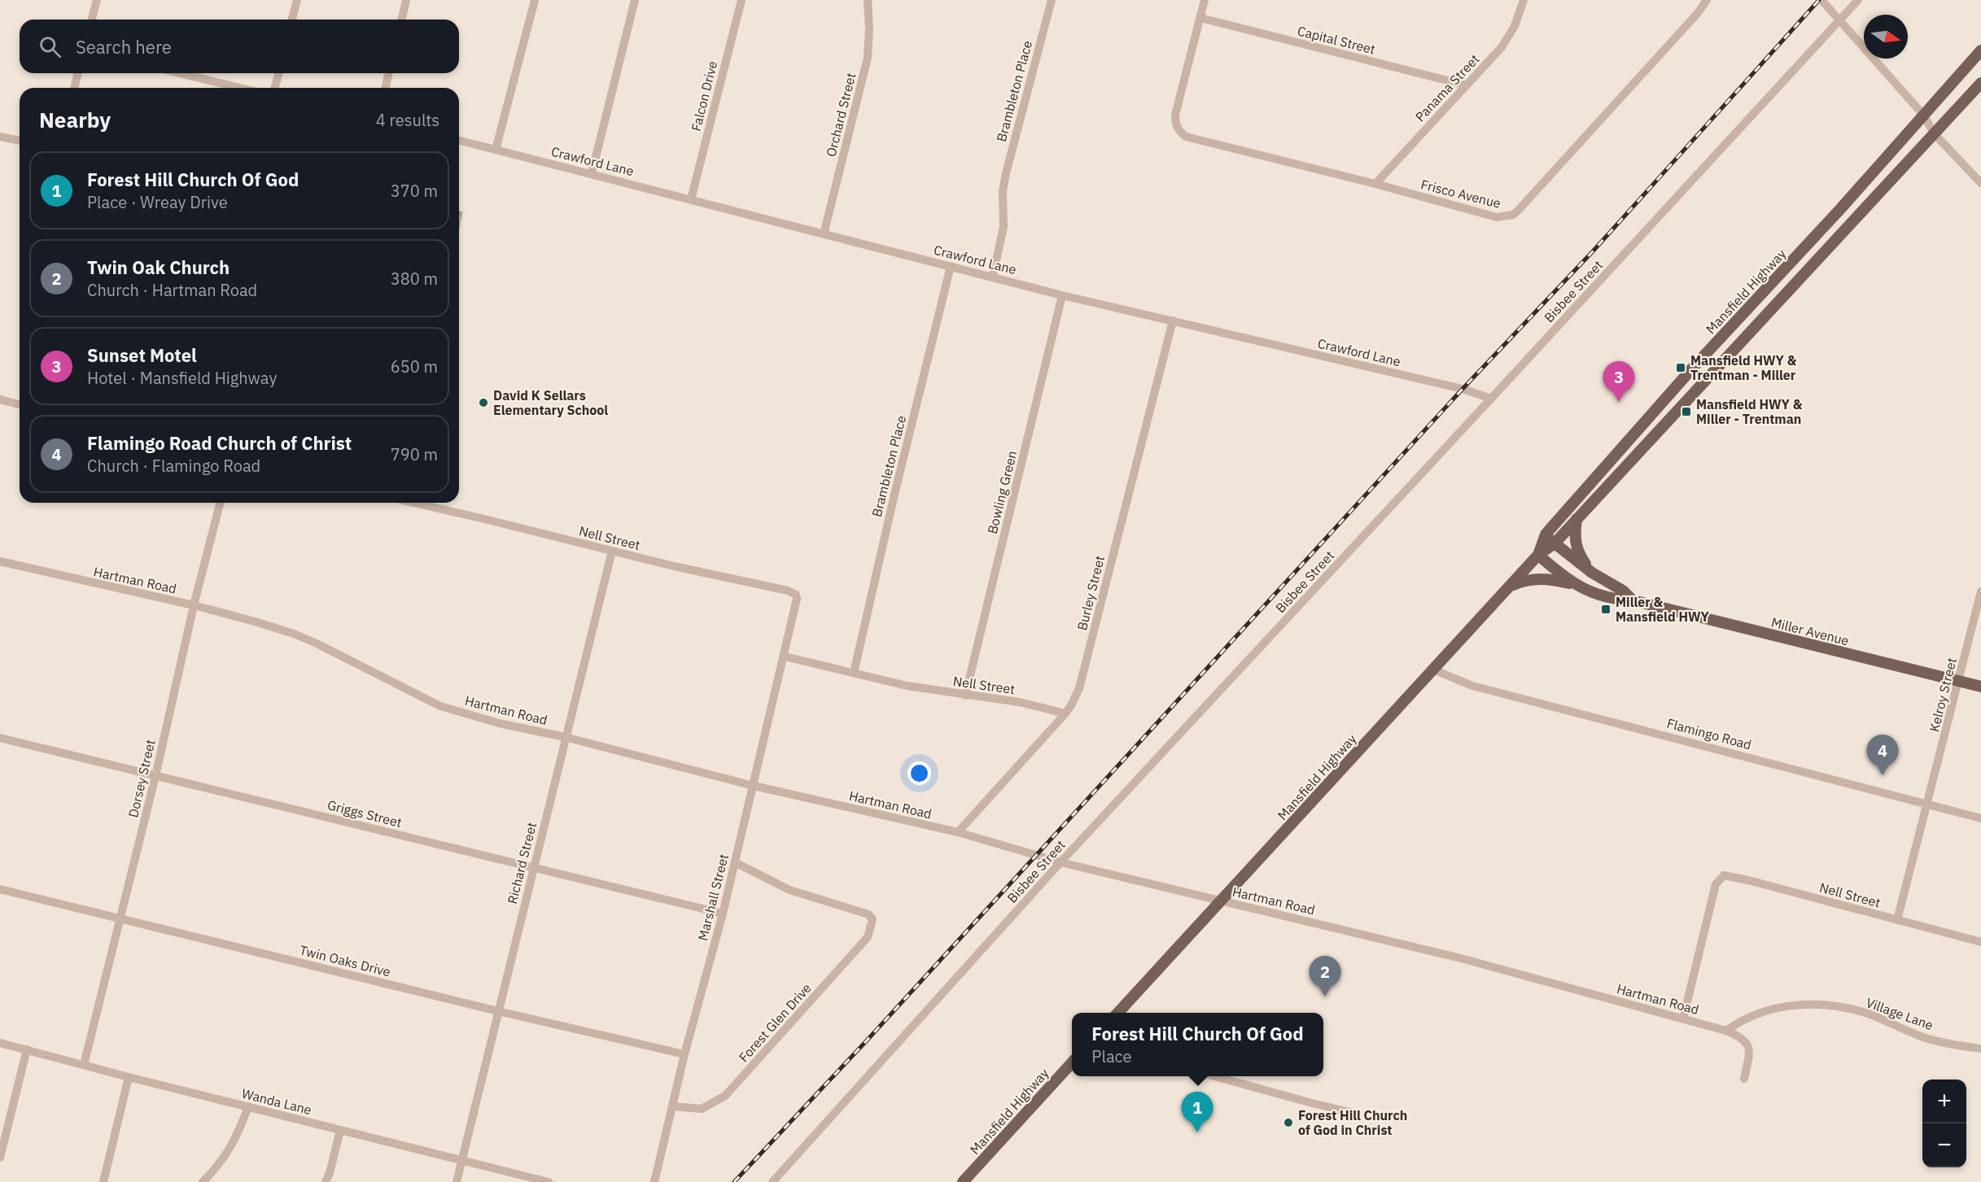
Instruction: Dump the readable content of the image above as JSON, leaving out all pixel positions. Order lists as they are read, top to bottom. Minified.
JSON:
{"streets":{"main road":["Mansfield Highway","Miller Avenue"],"street":["Capital Street","Panama Street","Brambleton Place","Falcon Drive","Orchard Street","Crawford Lane","Frisco Avenue","Bisbee Street","Bowling Green","Nell Street","Hartman Road","Burley Street","Kelroy Street","Flamingo Road","Dorsey Street","Griggs Street","Richard Street","Marshall Street","Twin Oaks Drive","Village Lane","Forest Glen Drive","Wanda Lane"]},"crossings":[["Capital Street","Panama Street"],["Capital Street","Frisco Avenue"],["Panama Street","Frisco Avenue"],["Brambleton Place","Crawford Lane"],["Brambleton Place","Nell Street"],["Falcon Drive","Crawford Lane"],["Orchard Street","Crawford Lane"],["Crawford Lane","Bisbee Street"],["Crawford Lane","Bowling Green"],["Crawford Lane","Burley Street"],["Bisbee Street","Hartman Road"],["Mansfield Highway","Hartman Road"],["Mansfield Highway","Miller Avenue"],["Mansfield Highway","Flamingo Road"],["Bowling Green","Nell Street"],["Nell Street","Hartman Road"],["Nell Street","Burley Street"],["Nell Street","Kelroy Street"],["Nell Street","Richard Street"],["Nell Street","Marshall Street"],["Hartman Road","Burley Street"],["Hartman Road","Dorsey Street"],["Hartman Road","Richard Street"],["Hartman Road","Marshall Street"],["Hartman Road","Village Lane"],["Miller Avenue","Kelroy Street"],["Kelroy Street","Flamingo Road"],["Dorsey Street","Griggs Street"],["Dorsey Street","Twin Oaks Drive"],["Dorsey Street","Wanda Lane"],["Griggs Street","Richard Street"],["Griggs Street","Marshall Street"],["Richard Street","Twin Oaks Drive"],["Richard Street","Wanda Lane"],["Marshall Street","Twin Oaks Drive"],["Marshall Street","Forest Glen Drive"]],"places":{"transit":["Mansfield HWY & Trentman - Miller","Mansfield HWY & Miller - Trentman","Miller & Mansfield HWY"],"other":["David K Sellars Elementary School","Forest Hill Church of God in Christ"]},"north":"right","page":{"search":"Search here","heading":["Nearby","4 results"],"list":[{"mark":"1","name":"Forest Hill Church Of God","note":"Place · Wreay Drive","value":"370 m"},{"mark":"2","name":"Twin Oak Church","note":"Church · Hartman Road","value":"380 m"},{"mark":"3","name":"Sunset Motel","note":"Hotel · Mansfield Highway","value":"650 m"},{"mark":"4","name":"Flamingo Road Church of Christ","note":"Church · Flamingo Road","value":"790 m"}],"pins":["3","4","2","1"],"popup":["Forest Hill Church Of God","Place"],"map_buttons":["+","−"]}}
